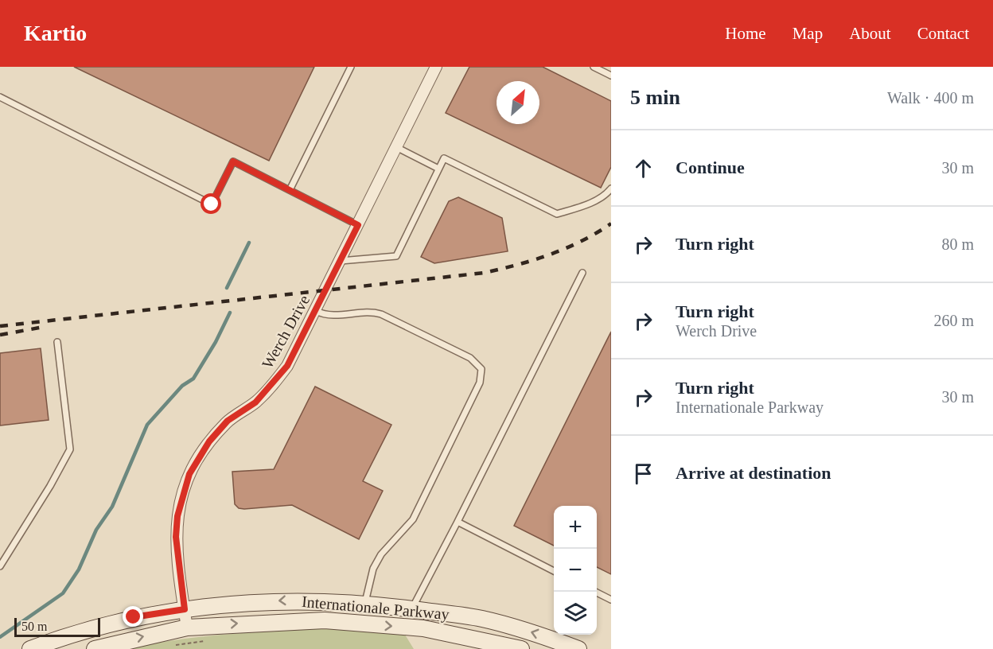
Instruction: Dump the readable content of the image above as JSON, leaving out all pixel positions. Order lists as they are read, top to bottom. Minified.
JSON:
{"streets":{"street":["Werch Drive","Internationale Parkway"]},"crossings":[["Werch Drive","Internationale Parkway"]],"scale_bar":"50 m","north":"top right","page":{"header":"Kartio","nav":["Home","Map","About","Contact"],"heading":["5 min","Walk · 400 m"],"list":[["Continue","30 m"],["Turn right","80 m"],["Turn right","Werch Drive","260 m"],["Turn right","Internationale Parkway","30 m"],"Arrive at destination"],"map_buttons":["+","−"],"scale":"50 m"}}
